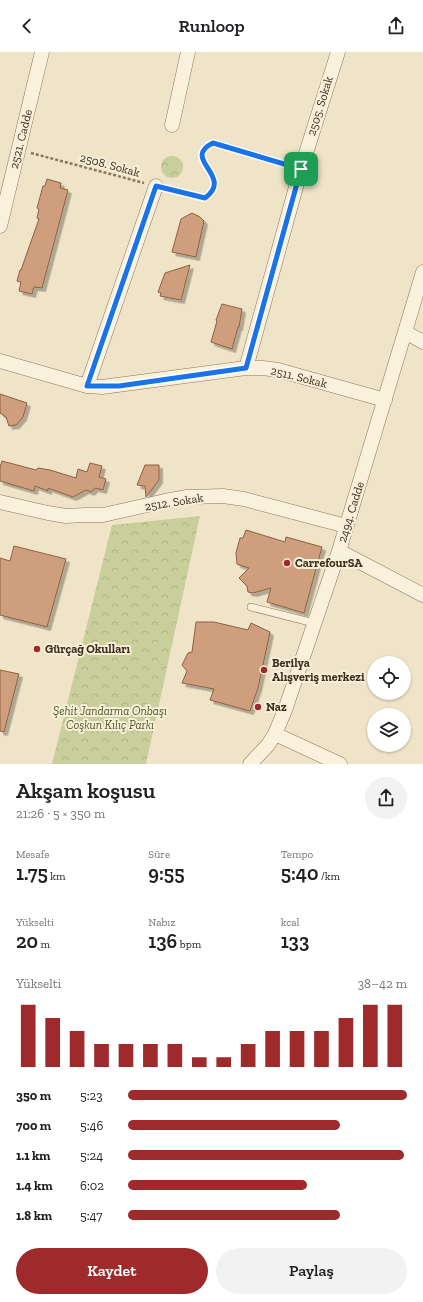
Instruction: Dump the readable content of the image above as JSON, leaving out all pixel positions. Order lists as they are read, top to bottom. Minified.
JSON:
{"streets":{"street":["2505. Sokak","2521. Cadde","2511. Sokak","2512. Sokak","2494. Cadde"],"path":["2508. Sokak"]},"crossings":[["2505. Sokak","2508. Sokak"],["2505. Sokak","2511. Sokak"],["2521. Cadde","2508. Sokak"],["2511. Sokak","2494. Cadde"],["2512. Sokak","2494. Cadde"]],"parks":["Şehit Jandarma Onbaşı Coşkun Kılıç Parkı"],"places":["CarrefourSA","Gürçağ Okulları","Berilya Alışveriş merkezi","Naz"],"page":{"header":"Runloop","heading":["Akşam koşusu","21:26 · 5 × 350 m"],"stats":[["Mesafe","1.75 km"],["Süre","9:55"],["Tempo","5:40 /km"],["Yükselti","20 m"],["Nabız","136 bpm"],["kcal","133"]],"chart":["Yükselti","38–42 m"],"list":[{"name":"350 m","note":"5:23"},{"name":"700 m","note":"5:46"},{"name":"1.1 km","note":"5:24"},{"name":"1.4 km","note":"6:02"},{"name":"1.8 km","note":"5:47"}],"buttons":["Kaydet","Paylaş"]}}
